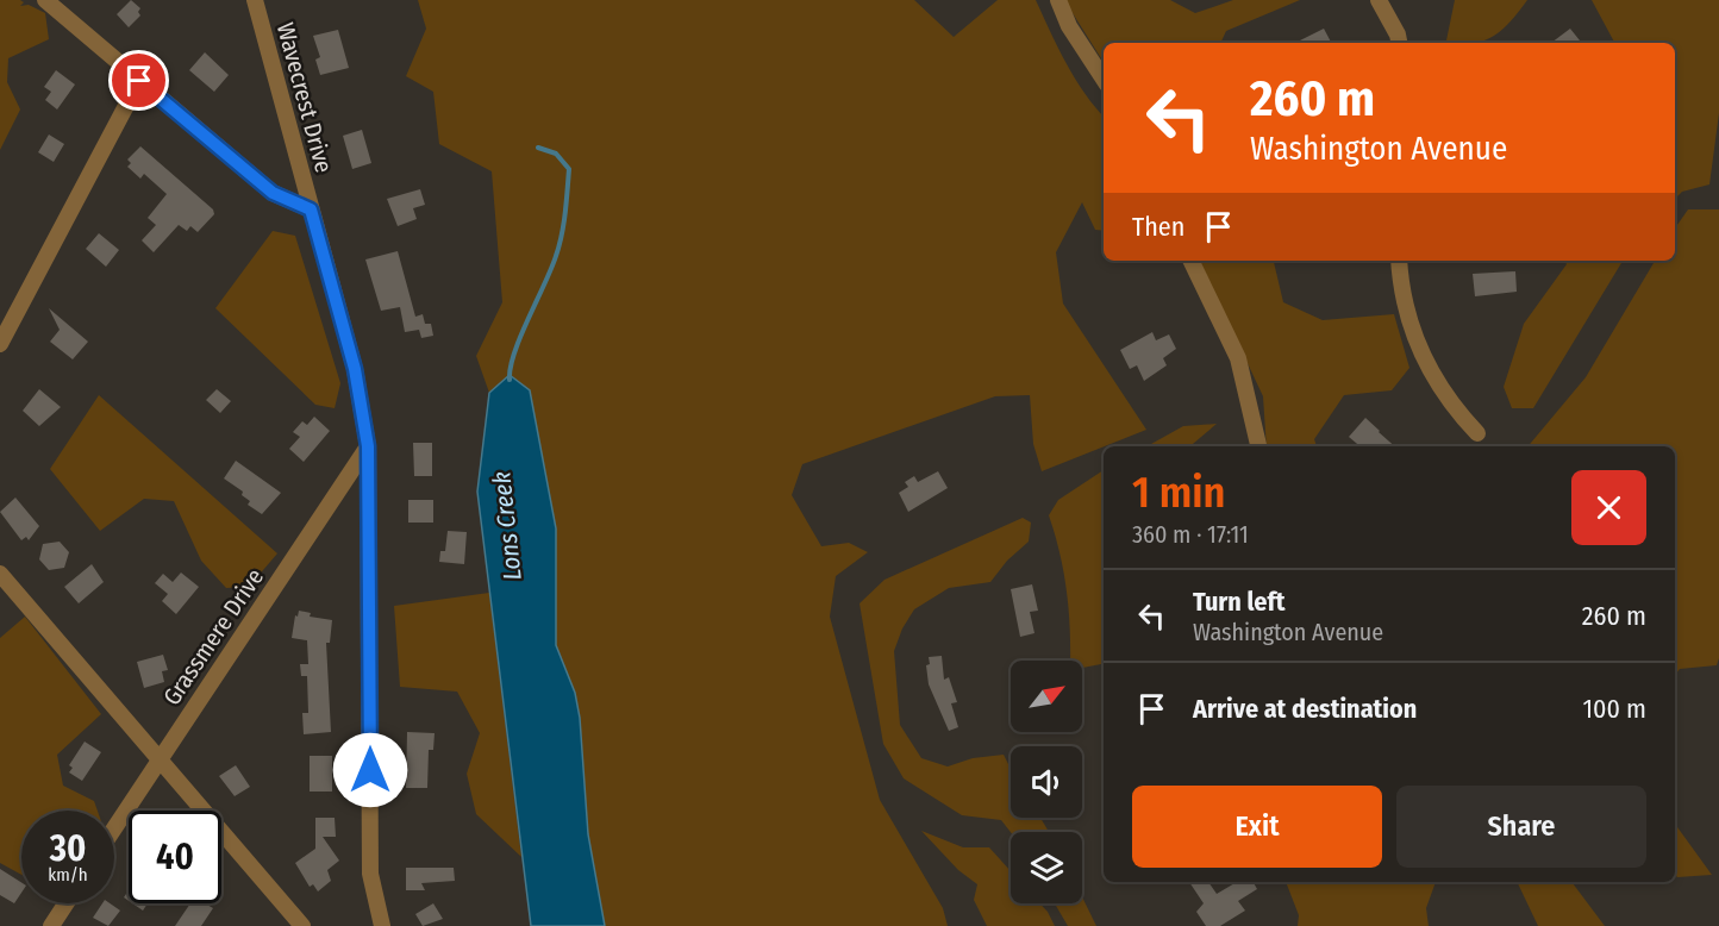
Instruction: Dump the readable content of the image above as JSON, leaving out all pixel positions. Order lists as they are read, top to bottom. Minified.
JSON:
{"streets":{"street":["Wavecrest Drive","Grassmere Drive"]},"crossings":[["Wavecrest Drive","Grassmere Drive"]],"water":["Lons Creek"],"north":"top right","page":{"turn":["260 m","Washington Avenue"],"then":"Then","heading":["1 min","360 m · 17:11"],"list":[{"name":"Turn left","note":"Washington Avenue","value":"260 m"},{"name":"Arrive at destination","value":"100 m"}],"buttons":["Exit","Share"],"speed":"30 km/h","limit":"40"}}
